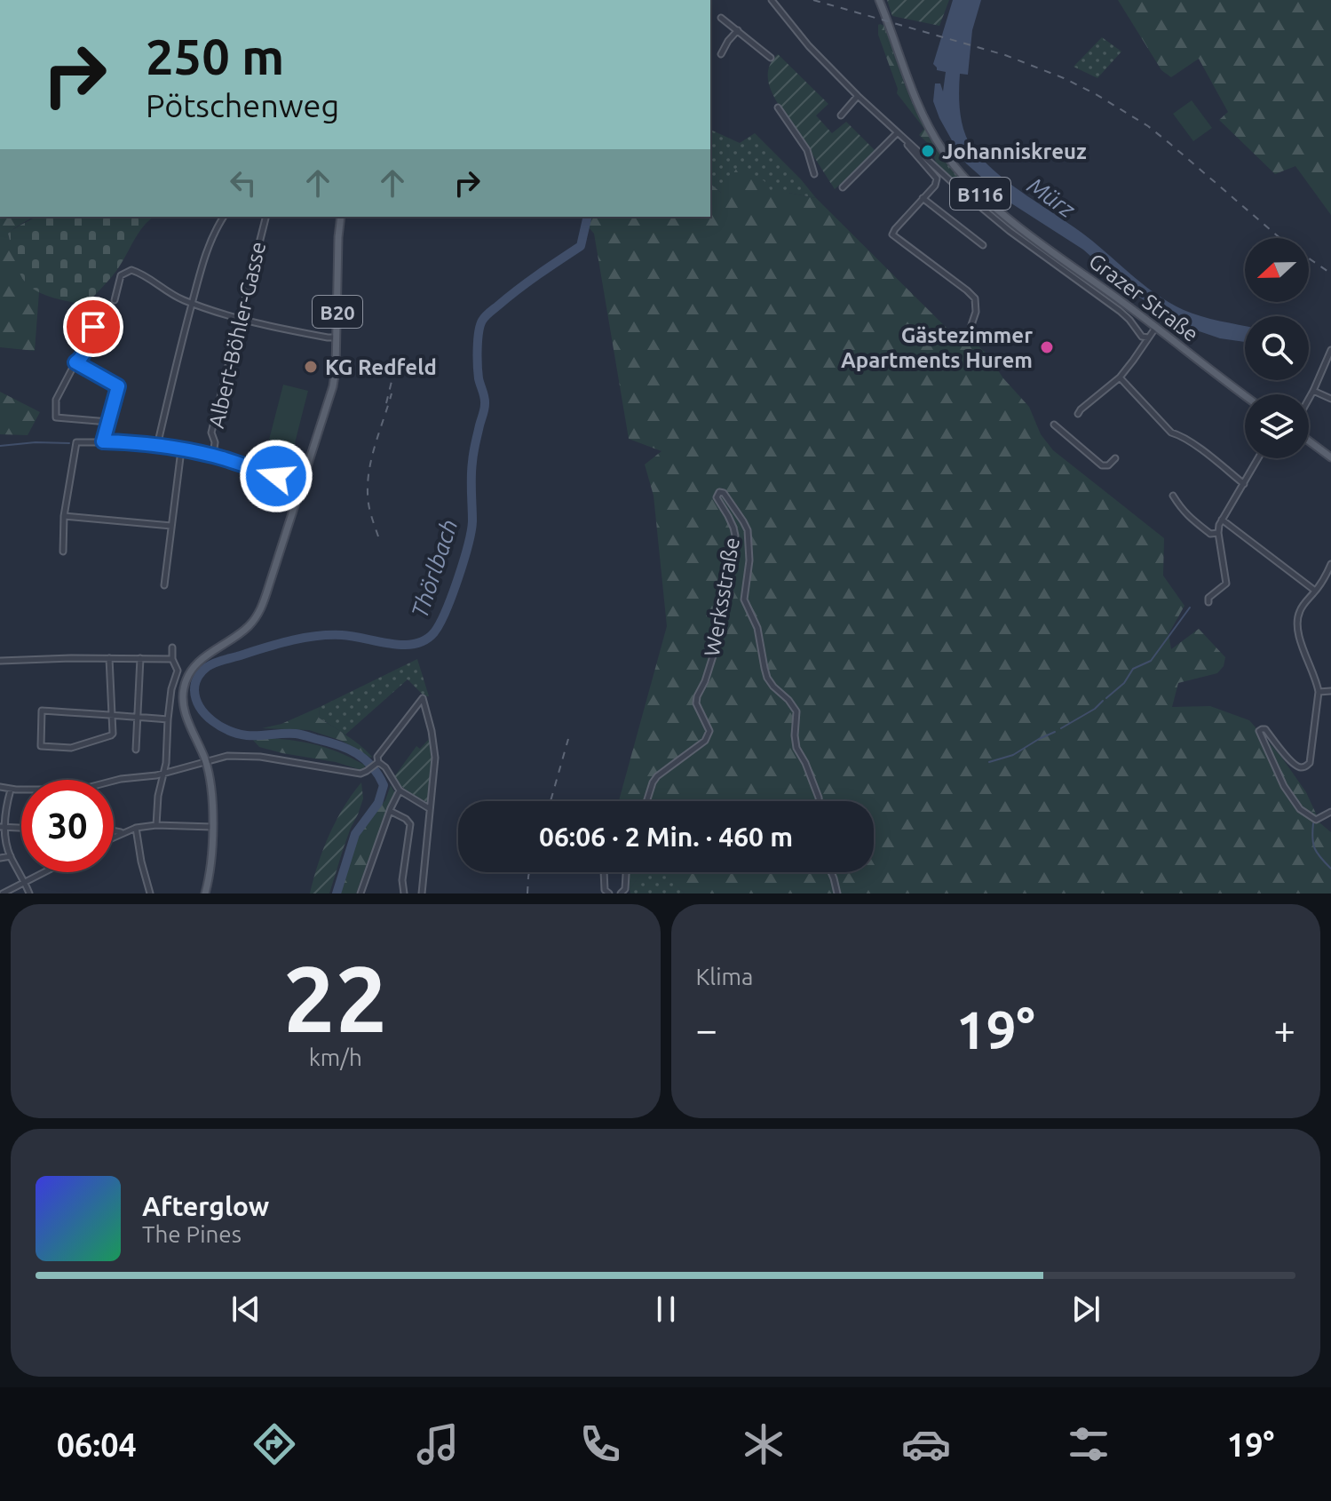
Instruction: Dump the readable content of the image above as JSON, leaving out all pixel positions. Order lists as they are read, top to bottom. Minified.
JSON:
{"streets":{"main road":["B116","Grazer Straße","B20"],"street":["Albert-Böhler-Gasse","Werksstraße"]},"water":["Mürz","Thörlbach"],"places":["Johanniskreuz","Gästezimmer Apartments Hurem","KG Redfeld"],"north":"left","page":{"turn":["250 m","Pötschenweg"],"limit":"30","trip":"06:06 · 2 Min. · 460 m","tile":[["22","km/h"],"Klima"],"heat":["−","19°","+"],"song":["Afterglow","The Pines"],"tabs":["06:04","19°"]}}
